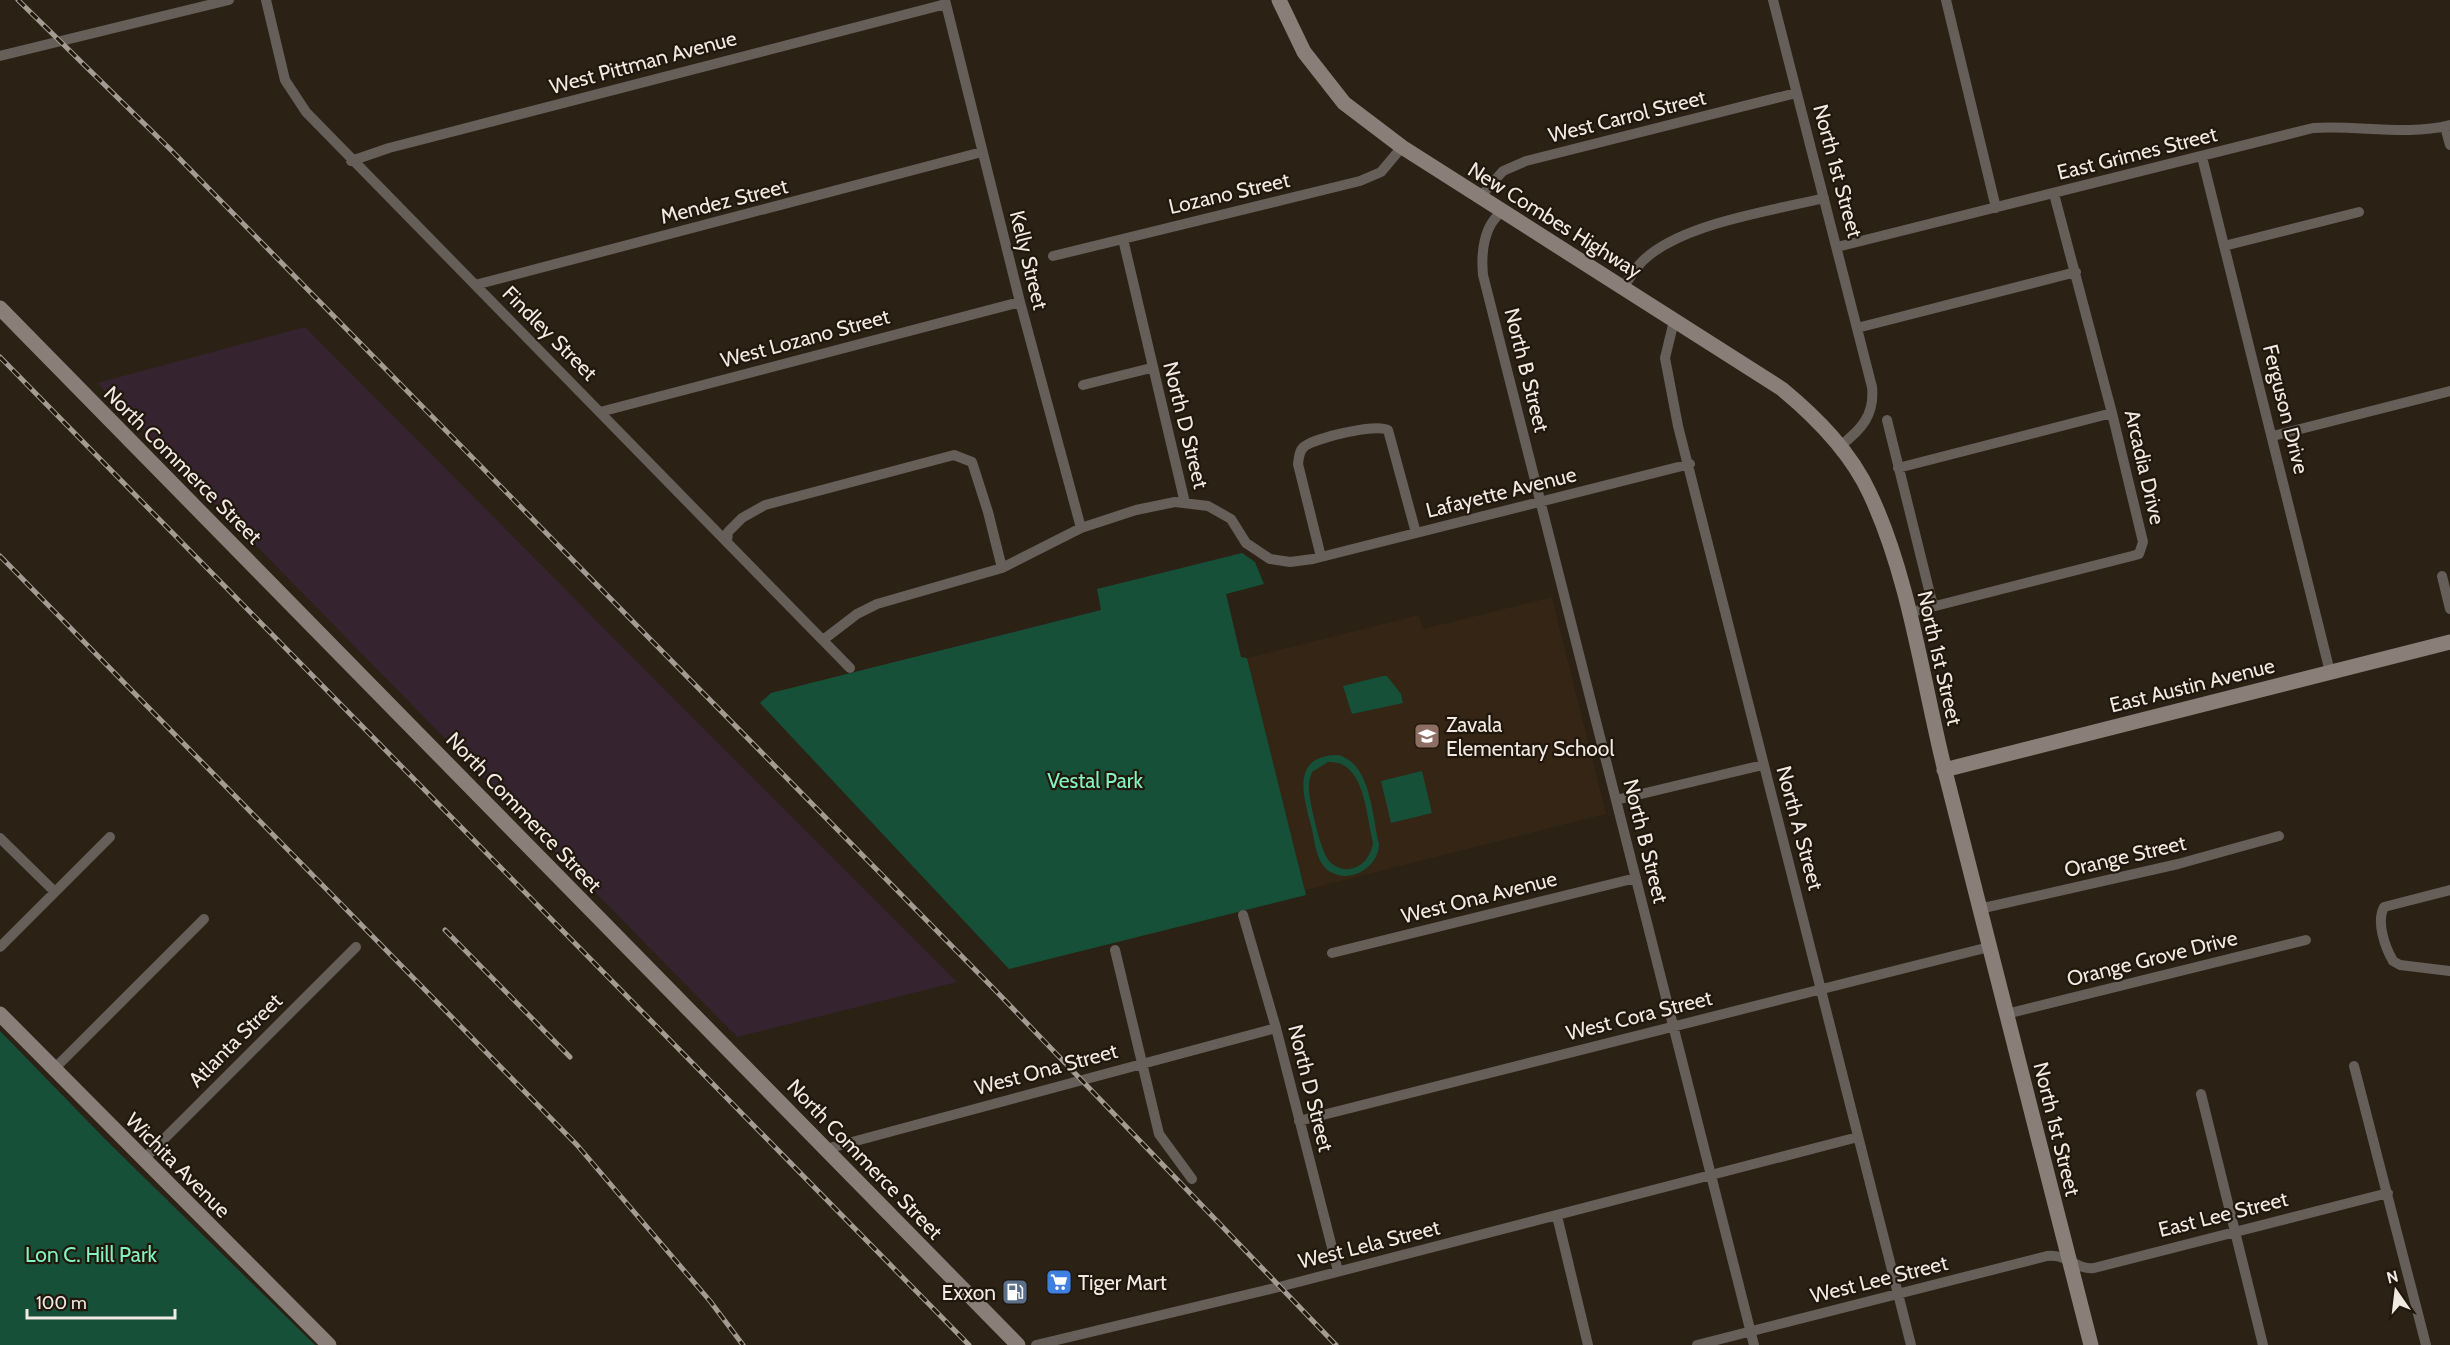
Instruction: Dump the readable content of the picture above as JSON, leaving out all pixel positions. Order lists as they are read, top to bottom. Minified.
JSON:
{"streets":{"street":["West Pittman Avenue","West Carrol Street","East Grimes Street","North 1st Street","Lozano Street","Mendez Street","New Combes Highway","Kelly Street","Findley Street","West Lozano Street","North B Street","Ferguson Drive","North D Street","North Commerce Street","Arcadia Drive","Lafayette Avenue","East Austin Avenue","North A Street","Orange Street","West Ona Avenue","Orange Grove Drive","West Cora Street","Atlanta Street","West Ona Street","Wichita Avenue","East Lee Street","West Lela Street","West Lee Street"]},"crossings":[["West Pittman Avenue","Kelly Street"],["West Pittman Avenue","Findley Street"],["West Carrol Street","North 1st Street"],["West Carrol Street","New Combes Highway"],["East Grimes Street","North 1st Street"],["East Grimes Street","Ferguson Drive"],["East Grimes Street","Arcadia Drive"],["North 1st Street","New Combes Highway"],["North 1st Street","Arcadia Drive"],["North 1st Street","East Austin Avenue"],["North 1st Street","Orange Street"],["North 1st Street","Orange Grove Drive"],["North 1st Street","West Cora Street"],["North 1st Street","East Lee Street"],["North 1st Street","West Lee Street"],["Lozano Street","New Combes Highway"],["Lozano Street","North D Street"],["Mendez Street","Kelly Street"],["Mendez Street","Findley Street"],["New Combes Highway","North B Street"],["New Combes Highway","North A Street"],["Kelly Street","West Lozano Street"],["Findley Street","West Lozano Street"],["North B Street","Lafayette Avenue"],["North B Street","West Ona Avenue"],["North B Street","West Cora Street"],["North B Street","West Lela Street"],["North B Street","West Lee Street"],["Ferguson Drive","East Austin Avenue"],["North D Street","Lafayette Avenue"],["North D Street","West Cora Street"],["North D Street","West Ona Street"],["North D Street","West Lela Street"],["North Commerce Street","West Ona Street"],["Lafayette Avenue","North A Street"],["North A Street","West Cora Street"],["North A Street","West Lela Street"],["North A Street","West Lee Street"],["Atlanta Street","Wichita Avenue"],["East Lee Street","West Lee Street"]],"parks":["Vestal Park","Lon C. Hill Park"],"places":{"school or university":["Zavala Elementary School"],"supermarket":["Tiger Mart"],"fuel station":["Exxon"]},"scale_bar":"100 m","north":"top"}
